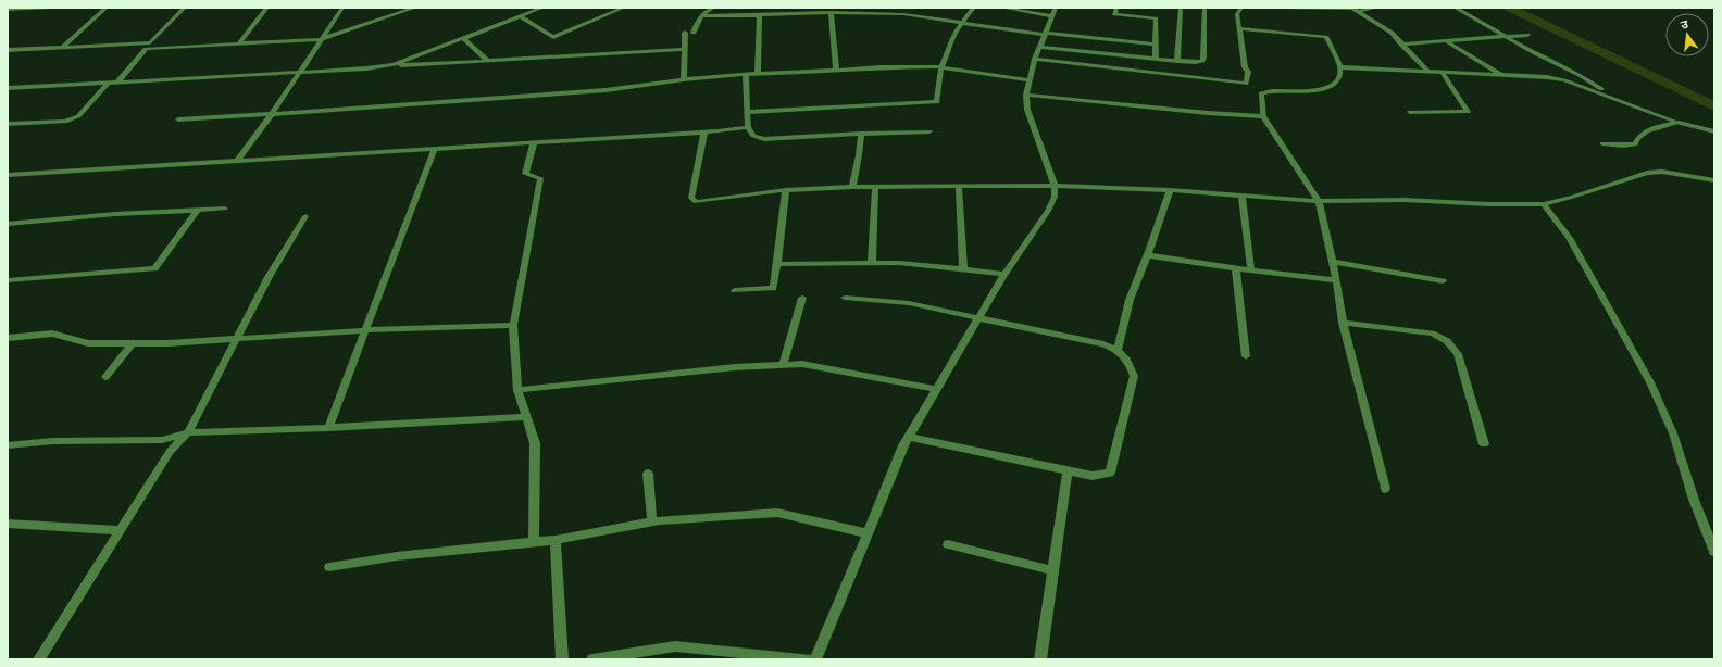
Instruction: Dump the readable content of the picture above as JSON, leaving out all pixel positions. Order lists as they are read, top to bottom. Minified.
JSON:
{"north":"top"}
